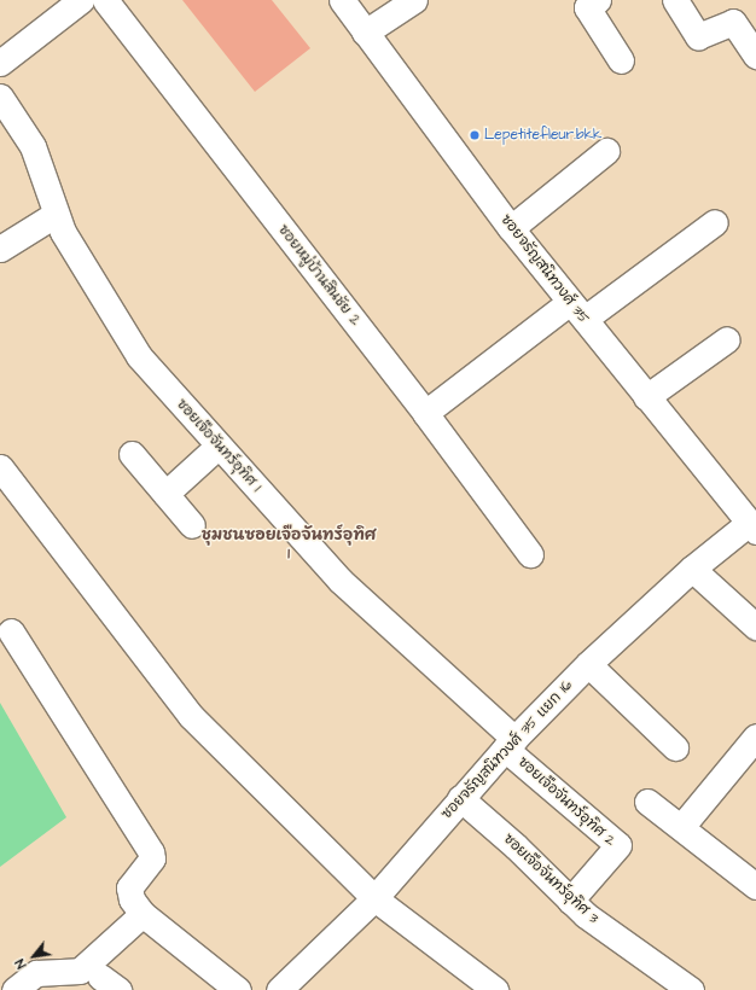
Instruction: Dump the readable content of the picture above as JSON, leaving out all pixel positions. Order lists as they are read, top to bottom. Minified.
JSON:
{"streets":{"street":["ซอยจรัญสนิทวงศ์ 35","ซอยหมู่บ้านสินชัย 2","ซอยเจือจันทร์อุทิศ 1","ซอยจรัญสนิทวงศ์ 35 แยก 16","ซอยเจือจันทร์อุทิศ 2","ซอยเจือจันทร์อุทิศ 3"]},"crossings":[["ซอยจรัญสนิทวงศ์ 35","ซอยจรัญสนิทวงศ์ 35 แยก 16"],["ซอยเจือจันทร์อุทิศ 1","ซอยจรัญสนิทวงศ์ 35 แยก 16"],["ซอยเจือจันทร์อุทิศ 1","ซอยเจือจันทร์อุทิศ 2"],["ซอยจรัญสนิทวงศ์ 35 แยก 16","ซอยเจือจันทร์อุทิศ 2"],["ซอยจรัญสนิทวงศ์ 35 แยก 16","ซอยเจือจันทร์อุทิศ 3"],["ซอยเจือจันทร์อุทิศ 2","ซอยเจือจันทร์อุทิศ 3"]],"districts":["ชุมชนซอยเจือจันทร์อุทิศ 1"],"places":["Lepetitefleur.bkk"],"north":"bottom left"}
